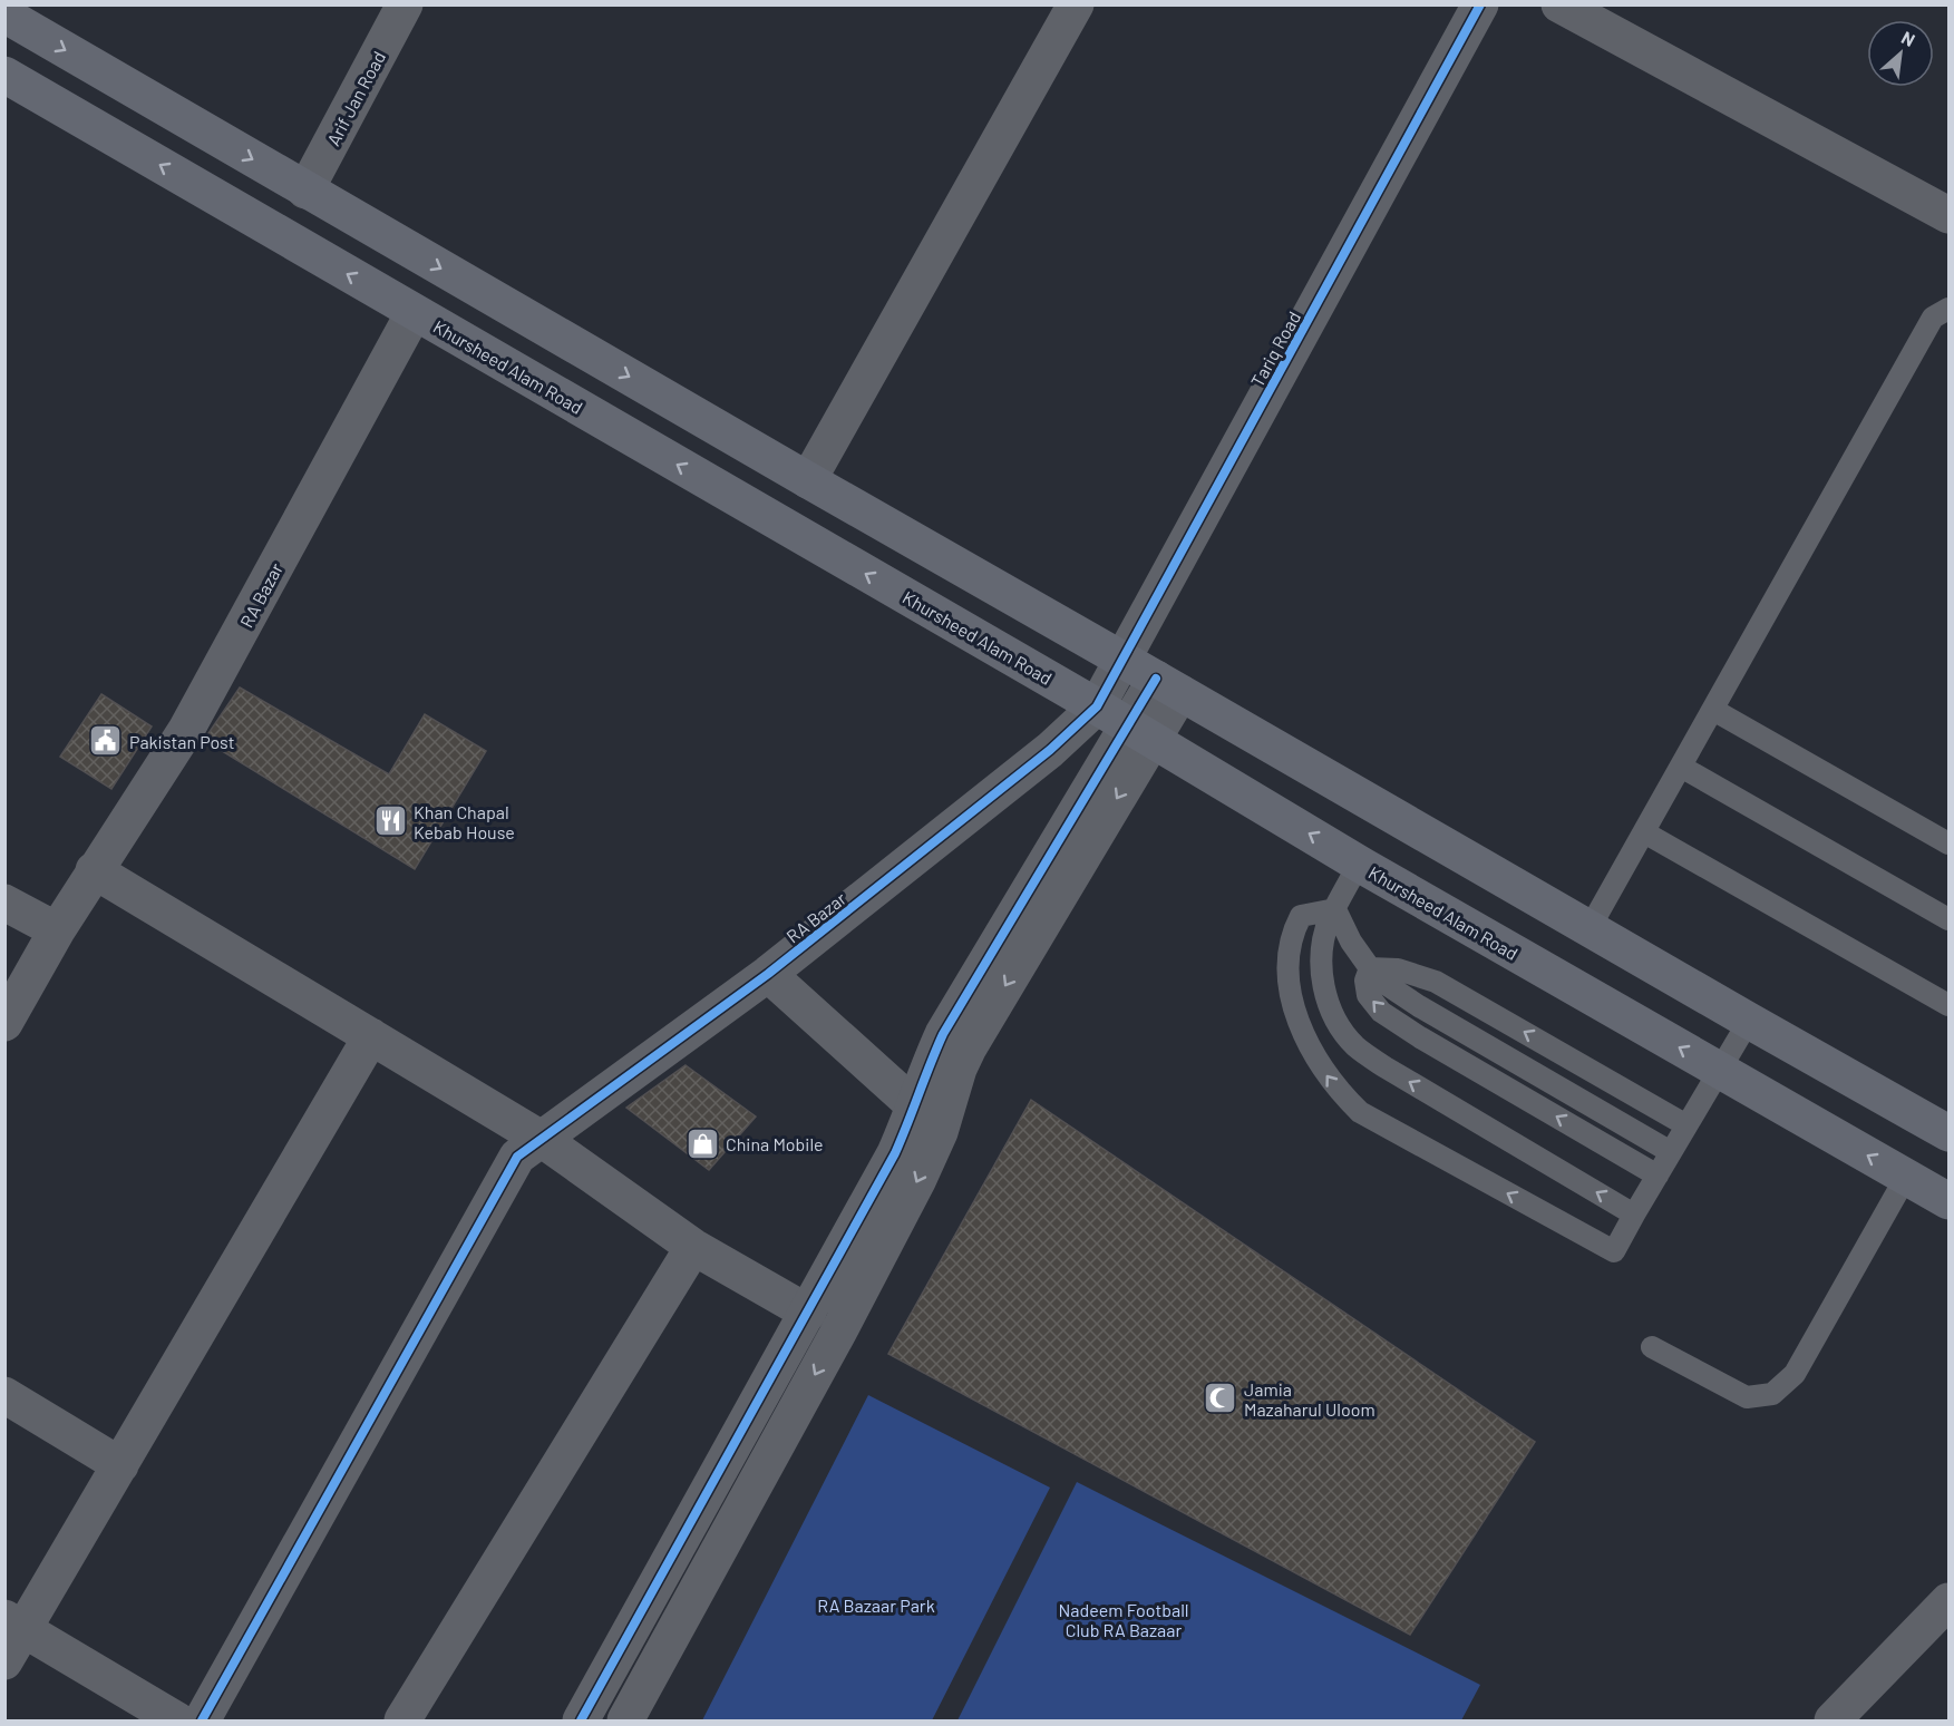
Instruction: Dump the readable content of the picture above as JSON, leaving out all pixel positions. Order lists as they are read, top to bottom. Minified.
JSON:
{"streets":{"main road":["Khursheed Alam Road"],"street":["Arif Jan Road","Tariq Road","RA Bazar"]},"crossings":[["Tariq Road","Khursheed Alam Road"],["Tariq Road","RA Bazar"],["Khursheed Alam Road","RA Bazar"]],"parks":["RA Bazaar Park","Nadeem Football Club RA Bazaar"],"places":{"public building":["Pakistan Post"],"restaurant":["Khan Chapal Kebab House"],"shop":["China Mobile"],"mosque":["Jamia Mazaharul Uloom"]},"north":"top right"}
